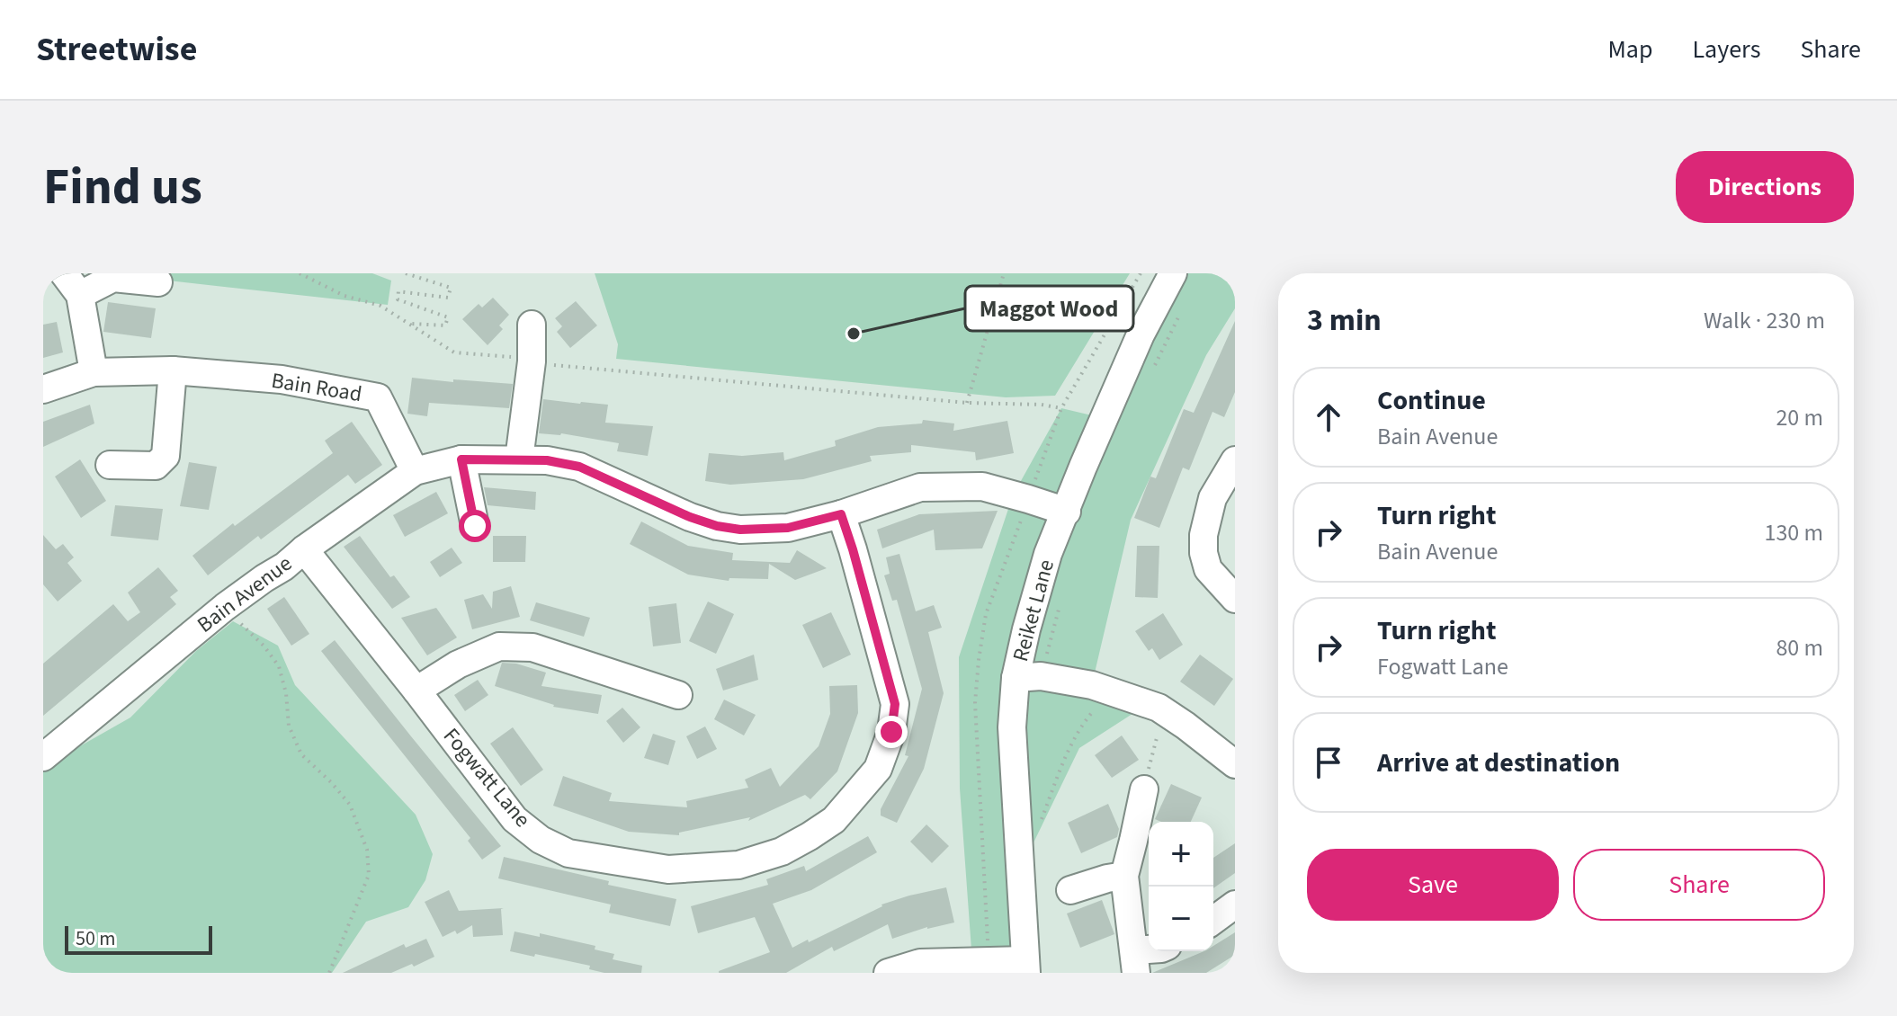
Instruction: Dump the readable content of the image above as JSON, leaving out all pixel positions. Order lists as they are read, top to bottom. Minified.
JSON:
{"streets":{"street":["Bain Road","Bain Avenue","Reiket Lane","Fogwatt Lane"]},"crossings":[["Bain Road","Bain Avenue"],["Bain Avenue","Reiket Lane"],["Bain Avenue","Fogwatt Lane"]],"places":["Maggot Wood"],"scale_bar":"50 m","page":{"header":"Streetwise","nav":["Map","Layers","Share"],"buttons":["Directions",["Save","Share"]],"title":"Find us","heading":["3 min","Walk · 230 m"],"list":[["Continue","Bain Avenue","20 m"],["Turn right","Bain Avenue","130 m"],["Turn right","Fogwatt Lane","80 m"],"Arrive at destination"],"map_buttons":["+","−"],"scale":"50 m"}}
